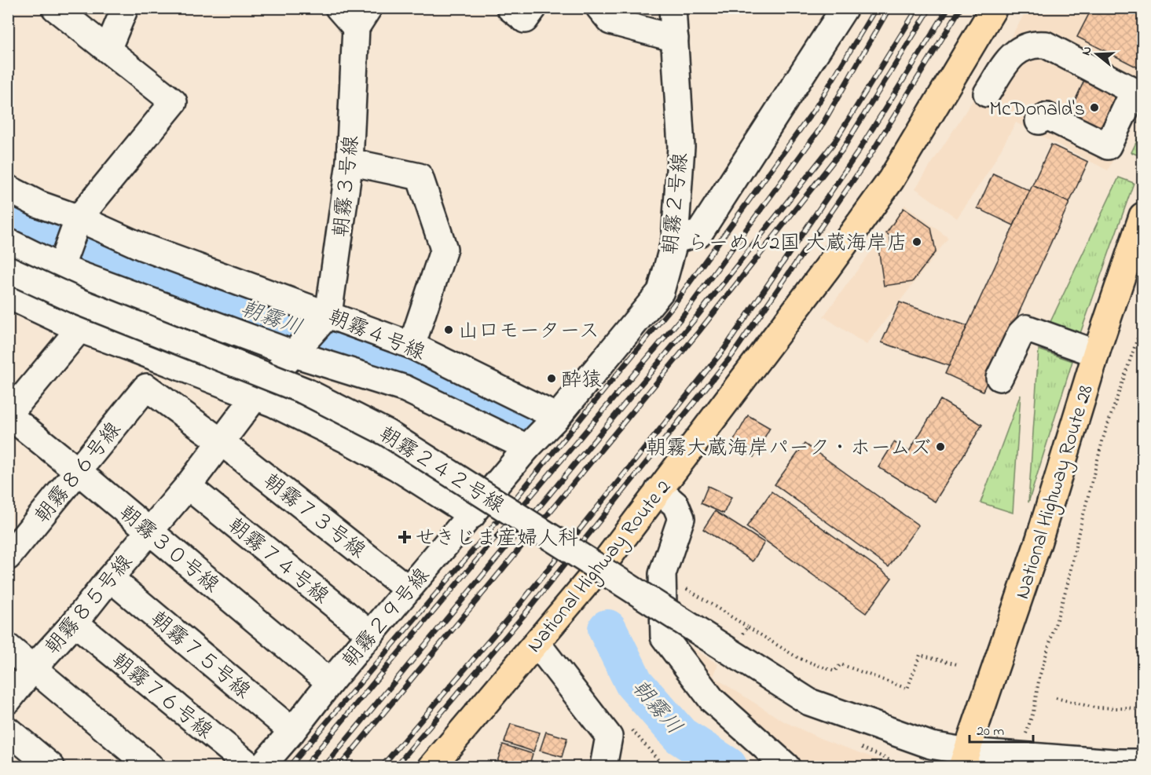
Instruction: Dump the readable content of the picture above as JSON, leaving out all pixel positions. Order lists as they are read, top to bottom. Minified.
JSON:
{"streets":{"highway":["National Highway Route 28","National Highway Route 2"],"street":["朝霧３号線","朝霧２号線","朝霧４号線","朝霧２４２号線","朝霧８６号線","朝霧７３号線","朝霧３０号線","朝霧７４号線","朝霧８５号線","朝霧２９号線","朝霧７５号線","朝霧７６号線"]},"crossings":[["朝霧３号線","朝霧４号線"],["朝霧２号線","朝霧４号線"],["朝霧２号線","朝霧２９号線"],["朝霧４号線","朝霧２９号線"],["朝霧２４２号線","National Highway Route 28"],["朝霧８６号線","朝霧７３号線"],["朝霧８６号線","朝霧３０号線"],["朝霧８６号線","朝霧８５号線"],["朝霧７３号線","朝霧８５号線"],["朝霧７３号線","朝霧２９号線"],["朝霧３０号線","朝霧８５号線"],["朝霧３０号線","朝霧２９号線"],["朝霧７４号線","朝霧８５号線"],["朝霧７４号線","朝霧２９号線"],["朝霧８５号線","朝霧７５号線"],["朝霧８５号線","朝霧７６号線"],["朝霧２９号線","朝霧７５号線"]],"water":["朝霧川"],"places":{"other":["McDonald's","らーめん2国 大蔵海岸店","山口モータース","酔猿","朝霧大蔵海岸パーク・ホームズ"],"health":["せきじま産婦人科"]},"scale_bar":"20 m","north":"left"}
